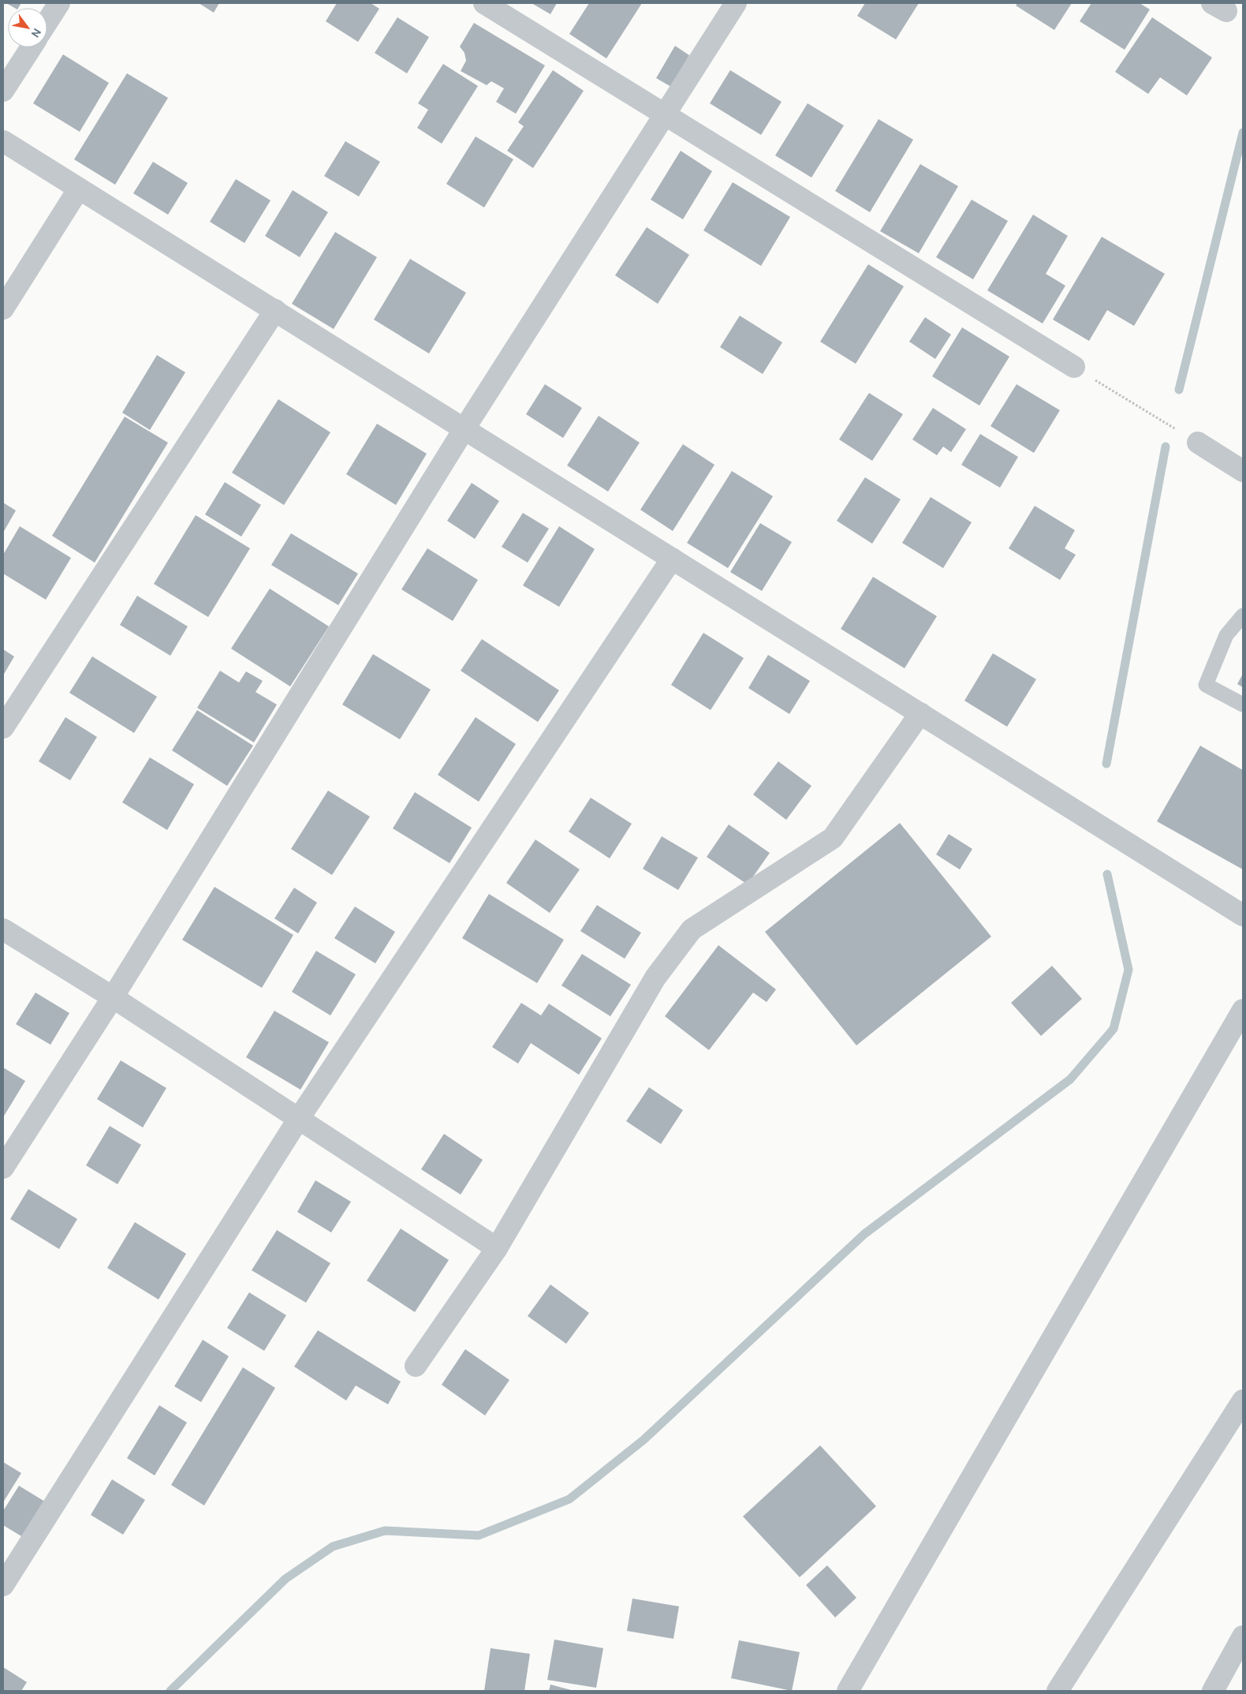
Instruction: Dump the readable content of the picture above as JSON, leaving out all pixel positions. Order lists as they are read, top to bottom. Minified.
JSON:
{"north":"bottom right"}
